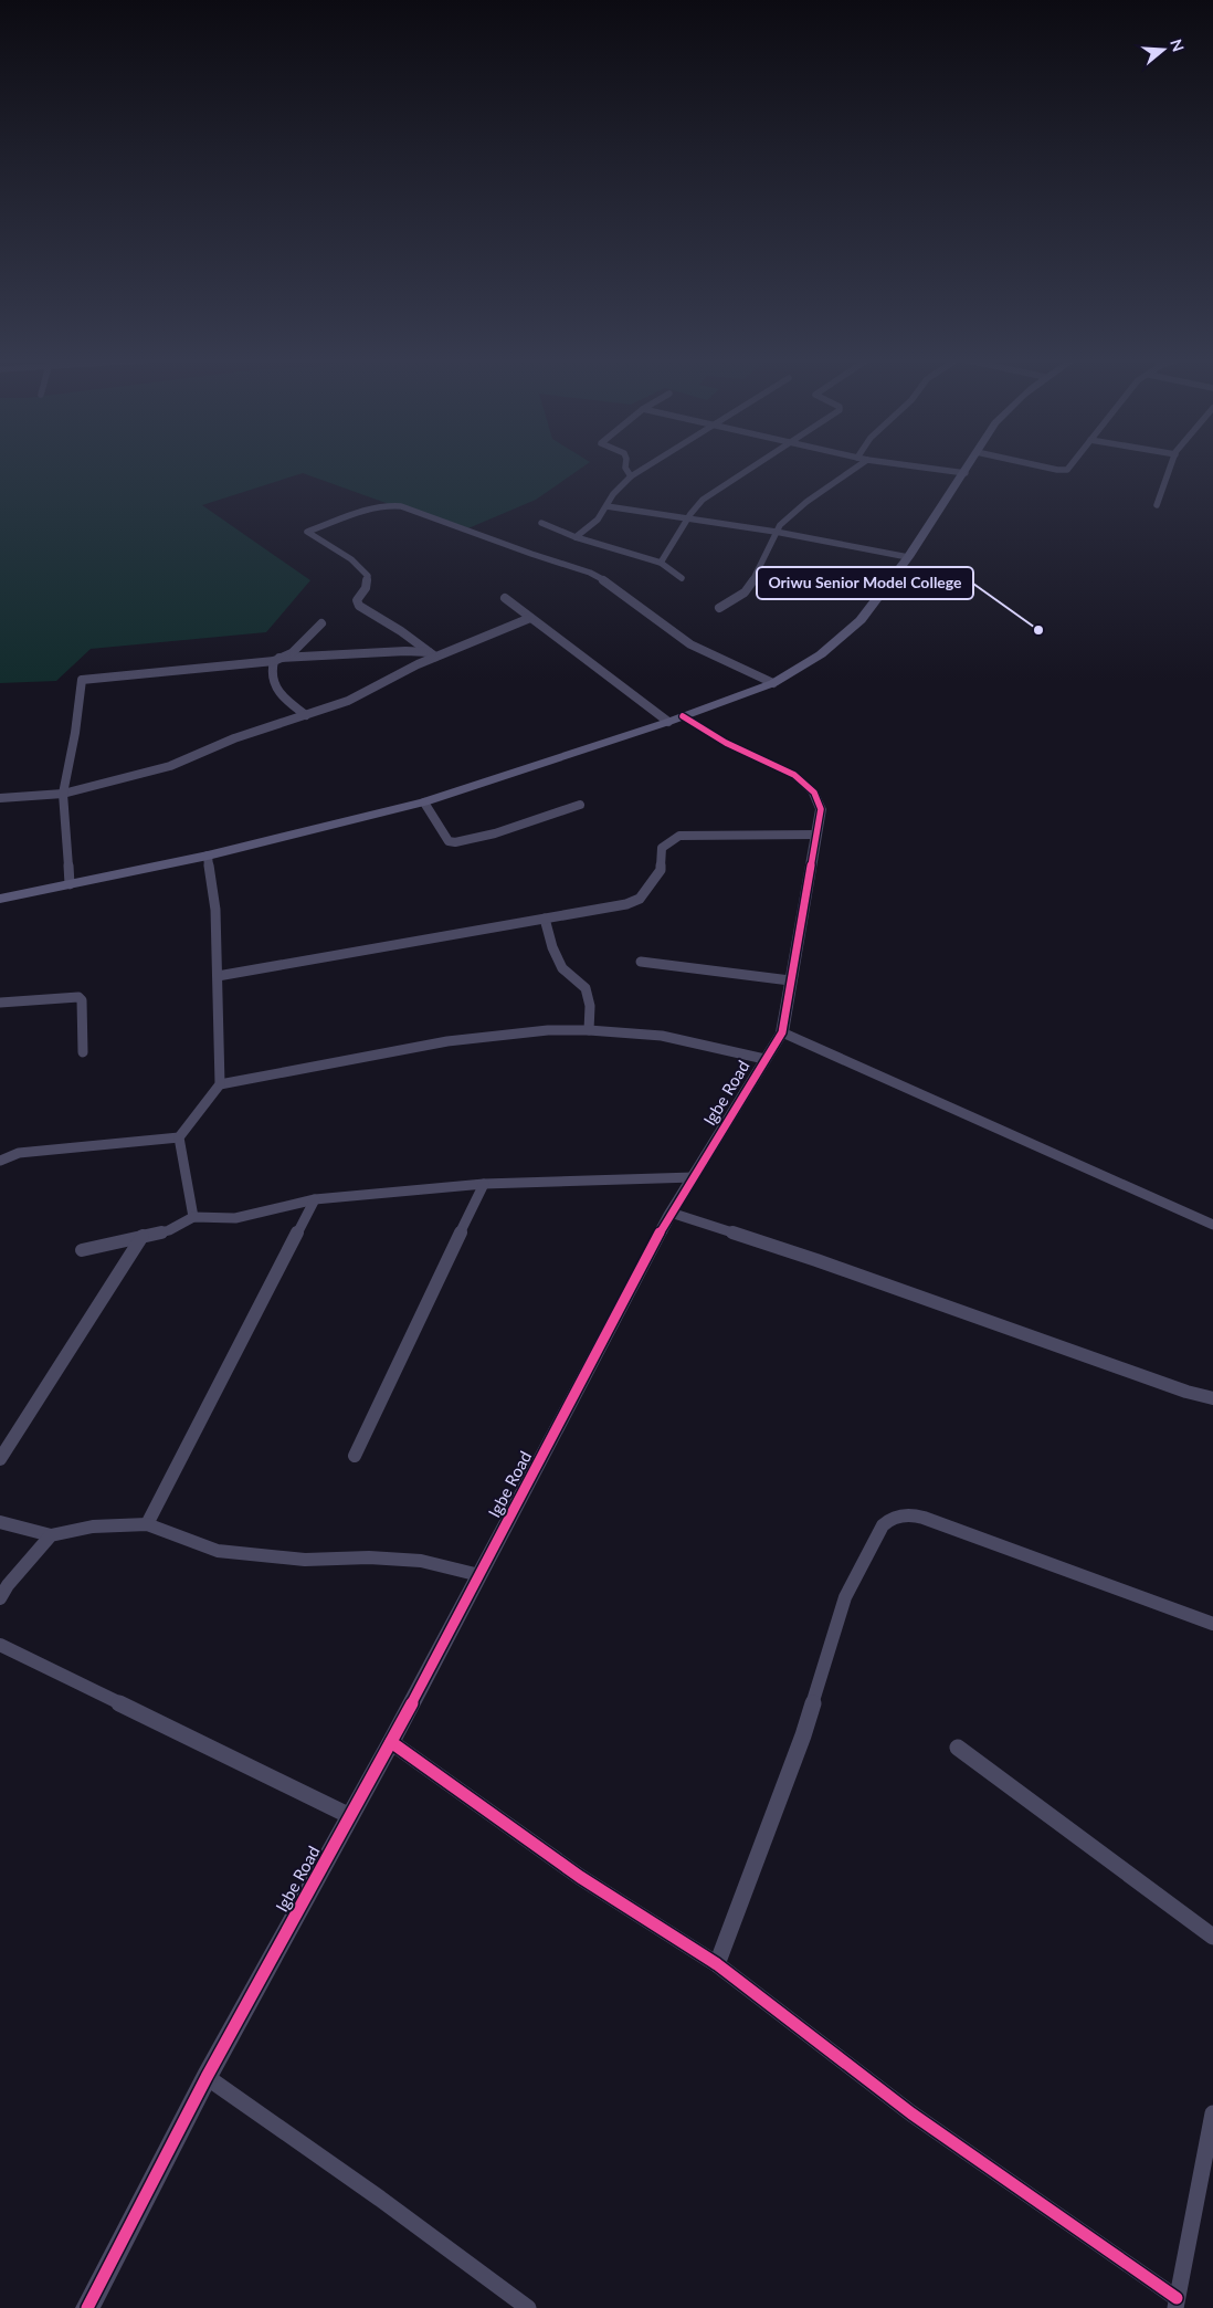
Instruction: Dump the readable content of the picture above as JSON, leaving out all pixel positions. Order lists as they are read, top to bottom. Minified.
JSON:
{"streets":{"street":["Igbe Road"]},"places":["Oriwu Senior Model College"],"north":"right"}
